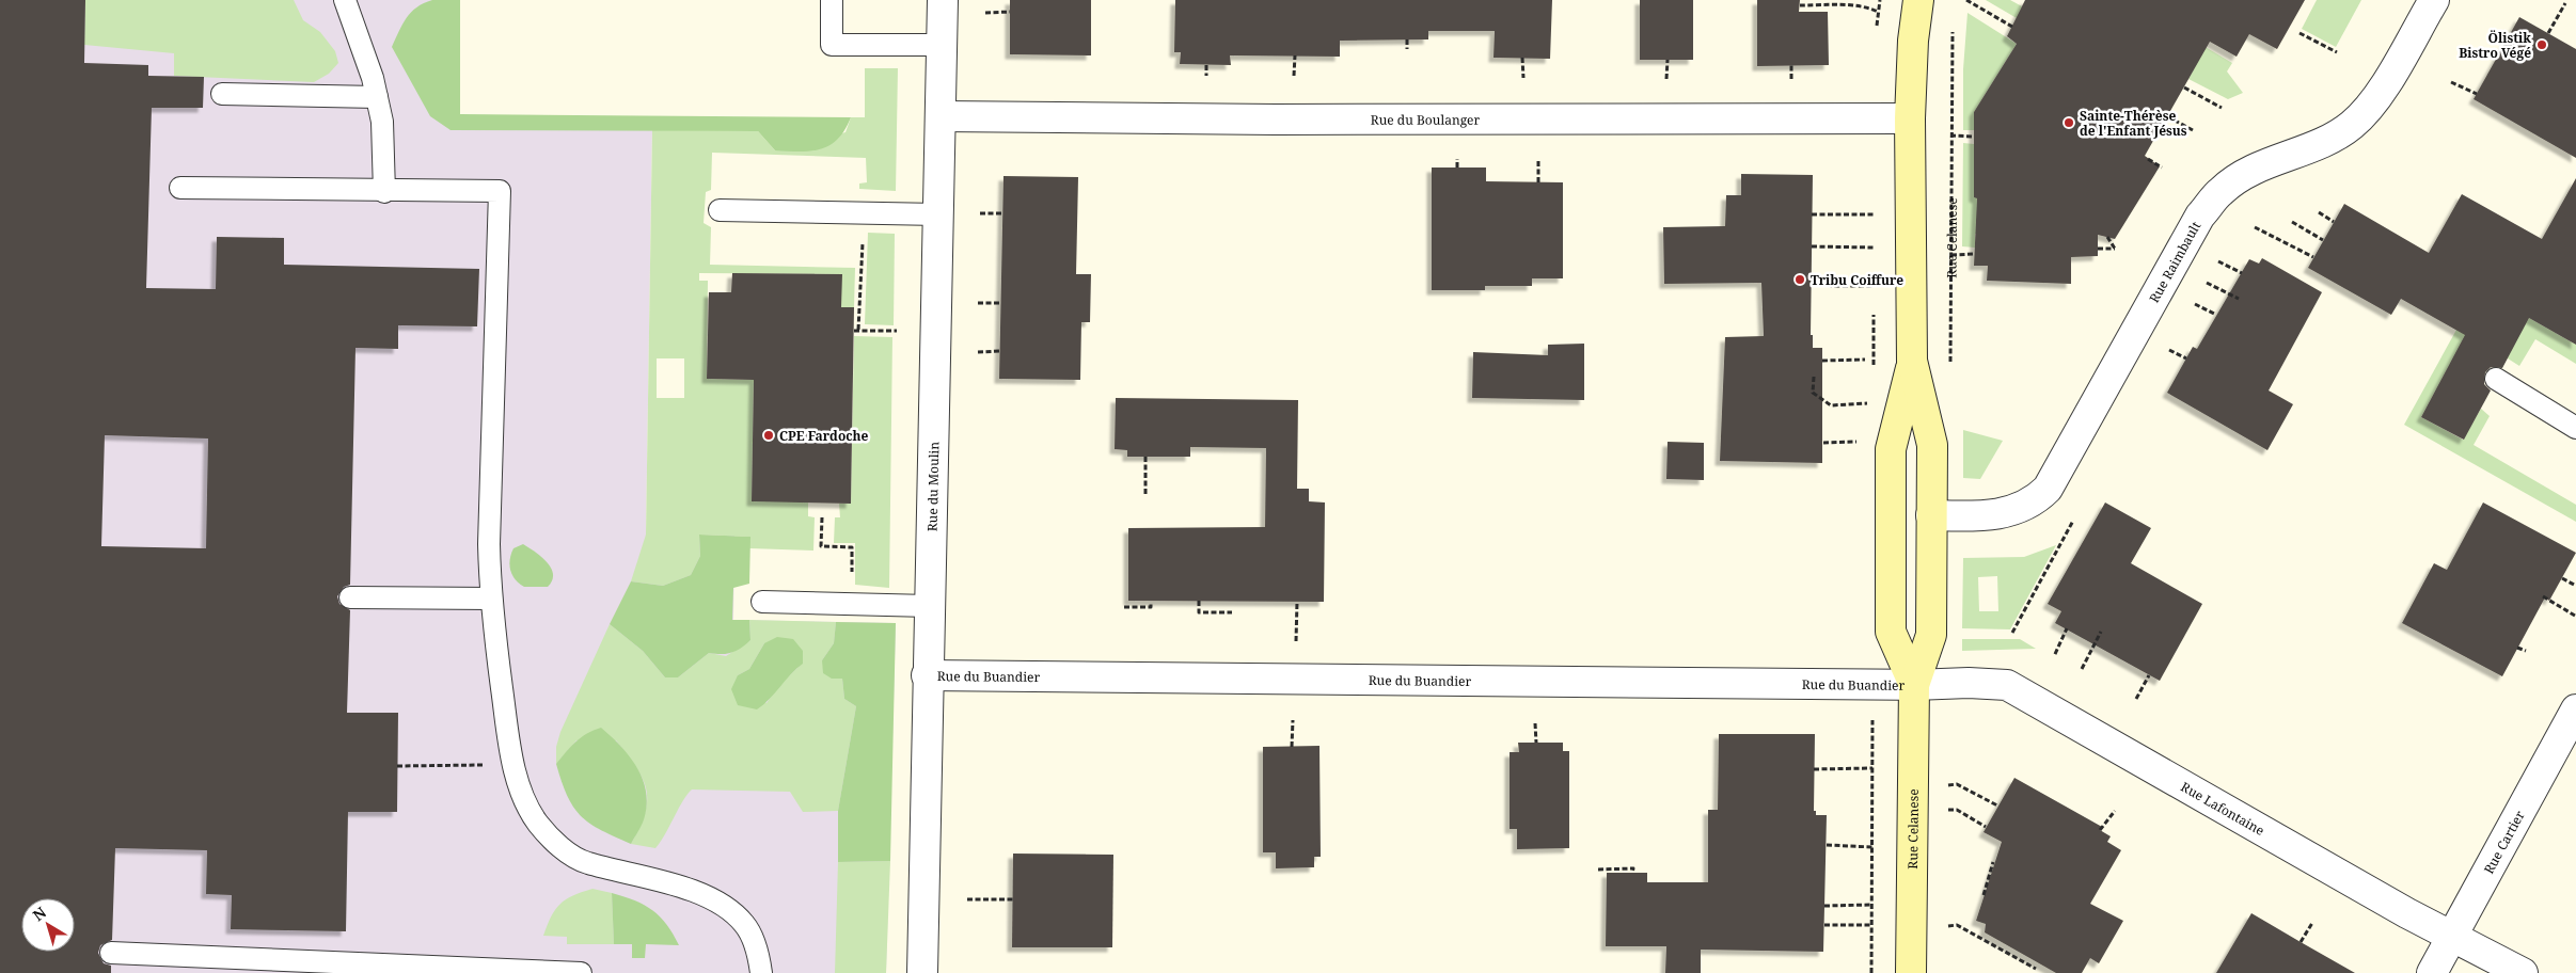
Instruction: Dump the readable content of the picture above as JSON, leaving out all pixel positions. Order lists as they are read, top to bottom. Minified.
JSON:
{"streets":{"street":["Rue du Boulanger","Rue Celanese","Rue Raimbault","Rue du Moulin","Rue du Buandier","Rue Lafontaine","Rue Cartier"]},"crossings":[["Rue du Boulanger","Rue Celanese"],["Rue du Boulanger","Rue du Moulin"],["Rue Celanese","Rue Raimbault"],["Rue Celanese","Rue du Buandier"],["Rue Celanese","Rue Lafontaine"],["Rue du Moulin","Rue du Buandier"],["Rue du Buandier","Rue Lafontaine"],["Rue Lafontaine","Rue Cartier"]],"places":["Ölistik Bistro Végé","Sainte-Thérèse de l'Enfant Jésus","Tribu Coiffure","CPE Fardoche"],"north":"top left"}
